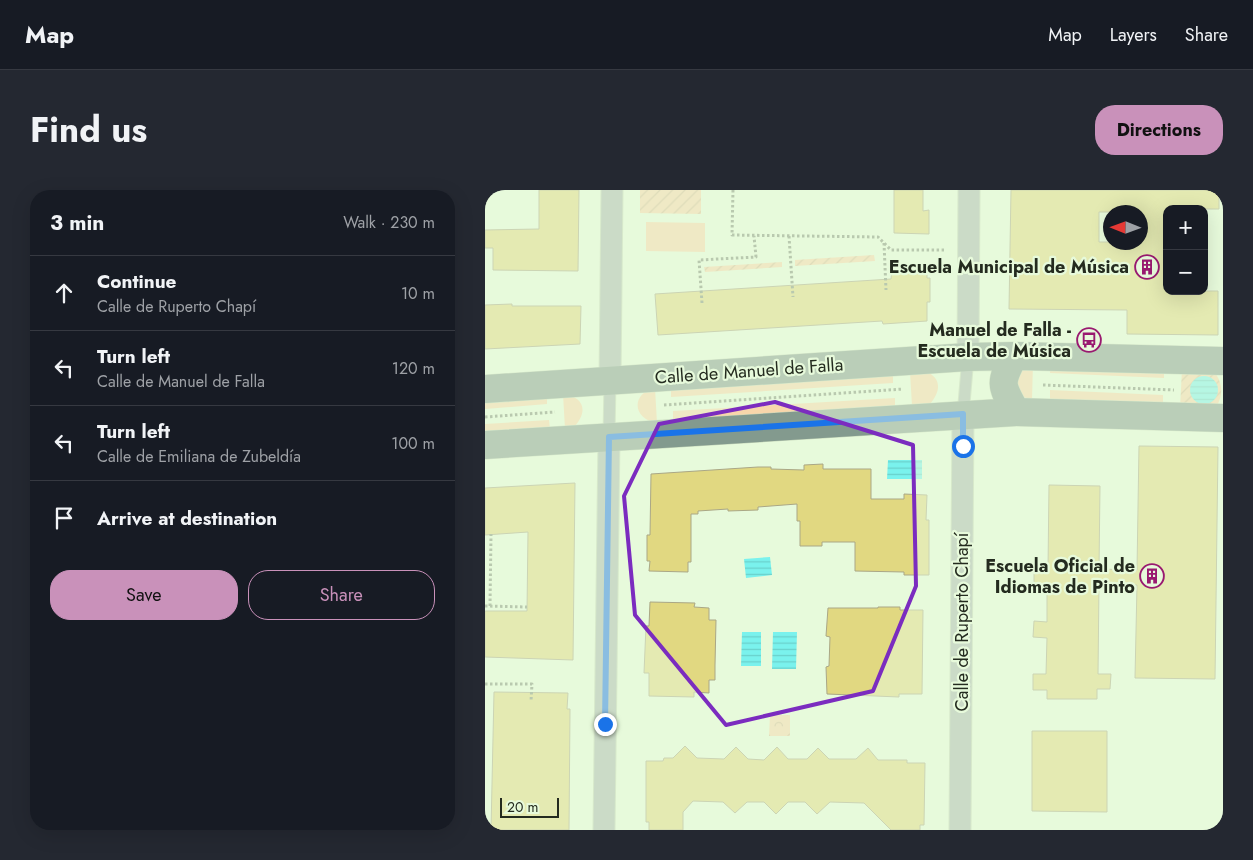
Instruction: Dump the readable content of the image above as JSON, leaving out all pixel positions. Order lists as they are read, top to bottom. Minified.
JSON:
{"streets":{"street":["Calle de Manuel de Falla","Calle de Ruperto Chapí"]},"places":{"building":["Escuela Municipal de Música","Escuela Oficial de Idiomas de Pinto"],"bus stop":["Manuel de Falla - Escuela de Música"]},"scale_bar":"20 m","north":"left","page":{"header":"Map","nav":["Map","Layers","Share"],"title":"Find us","buttons":["Directions",["Save","Share"]],"heading":["3 min","Walk · 230 m"],"map_buttons":["+","−"],"list":[["Continue","Calle de Ruperto Chapí","10 m"],["Turn left","Calle de Manuel de Falla","120 m"],["Turn left","Calle de Emiliana de Zubeldía","100 m"],"Arrive at destination"],"scale":"20 m"}}
